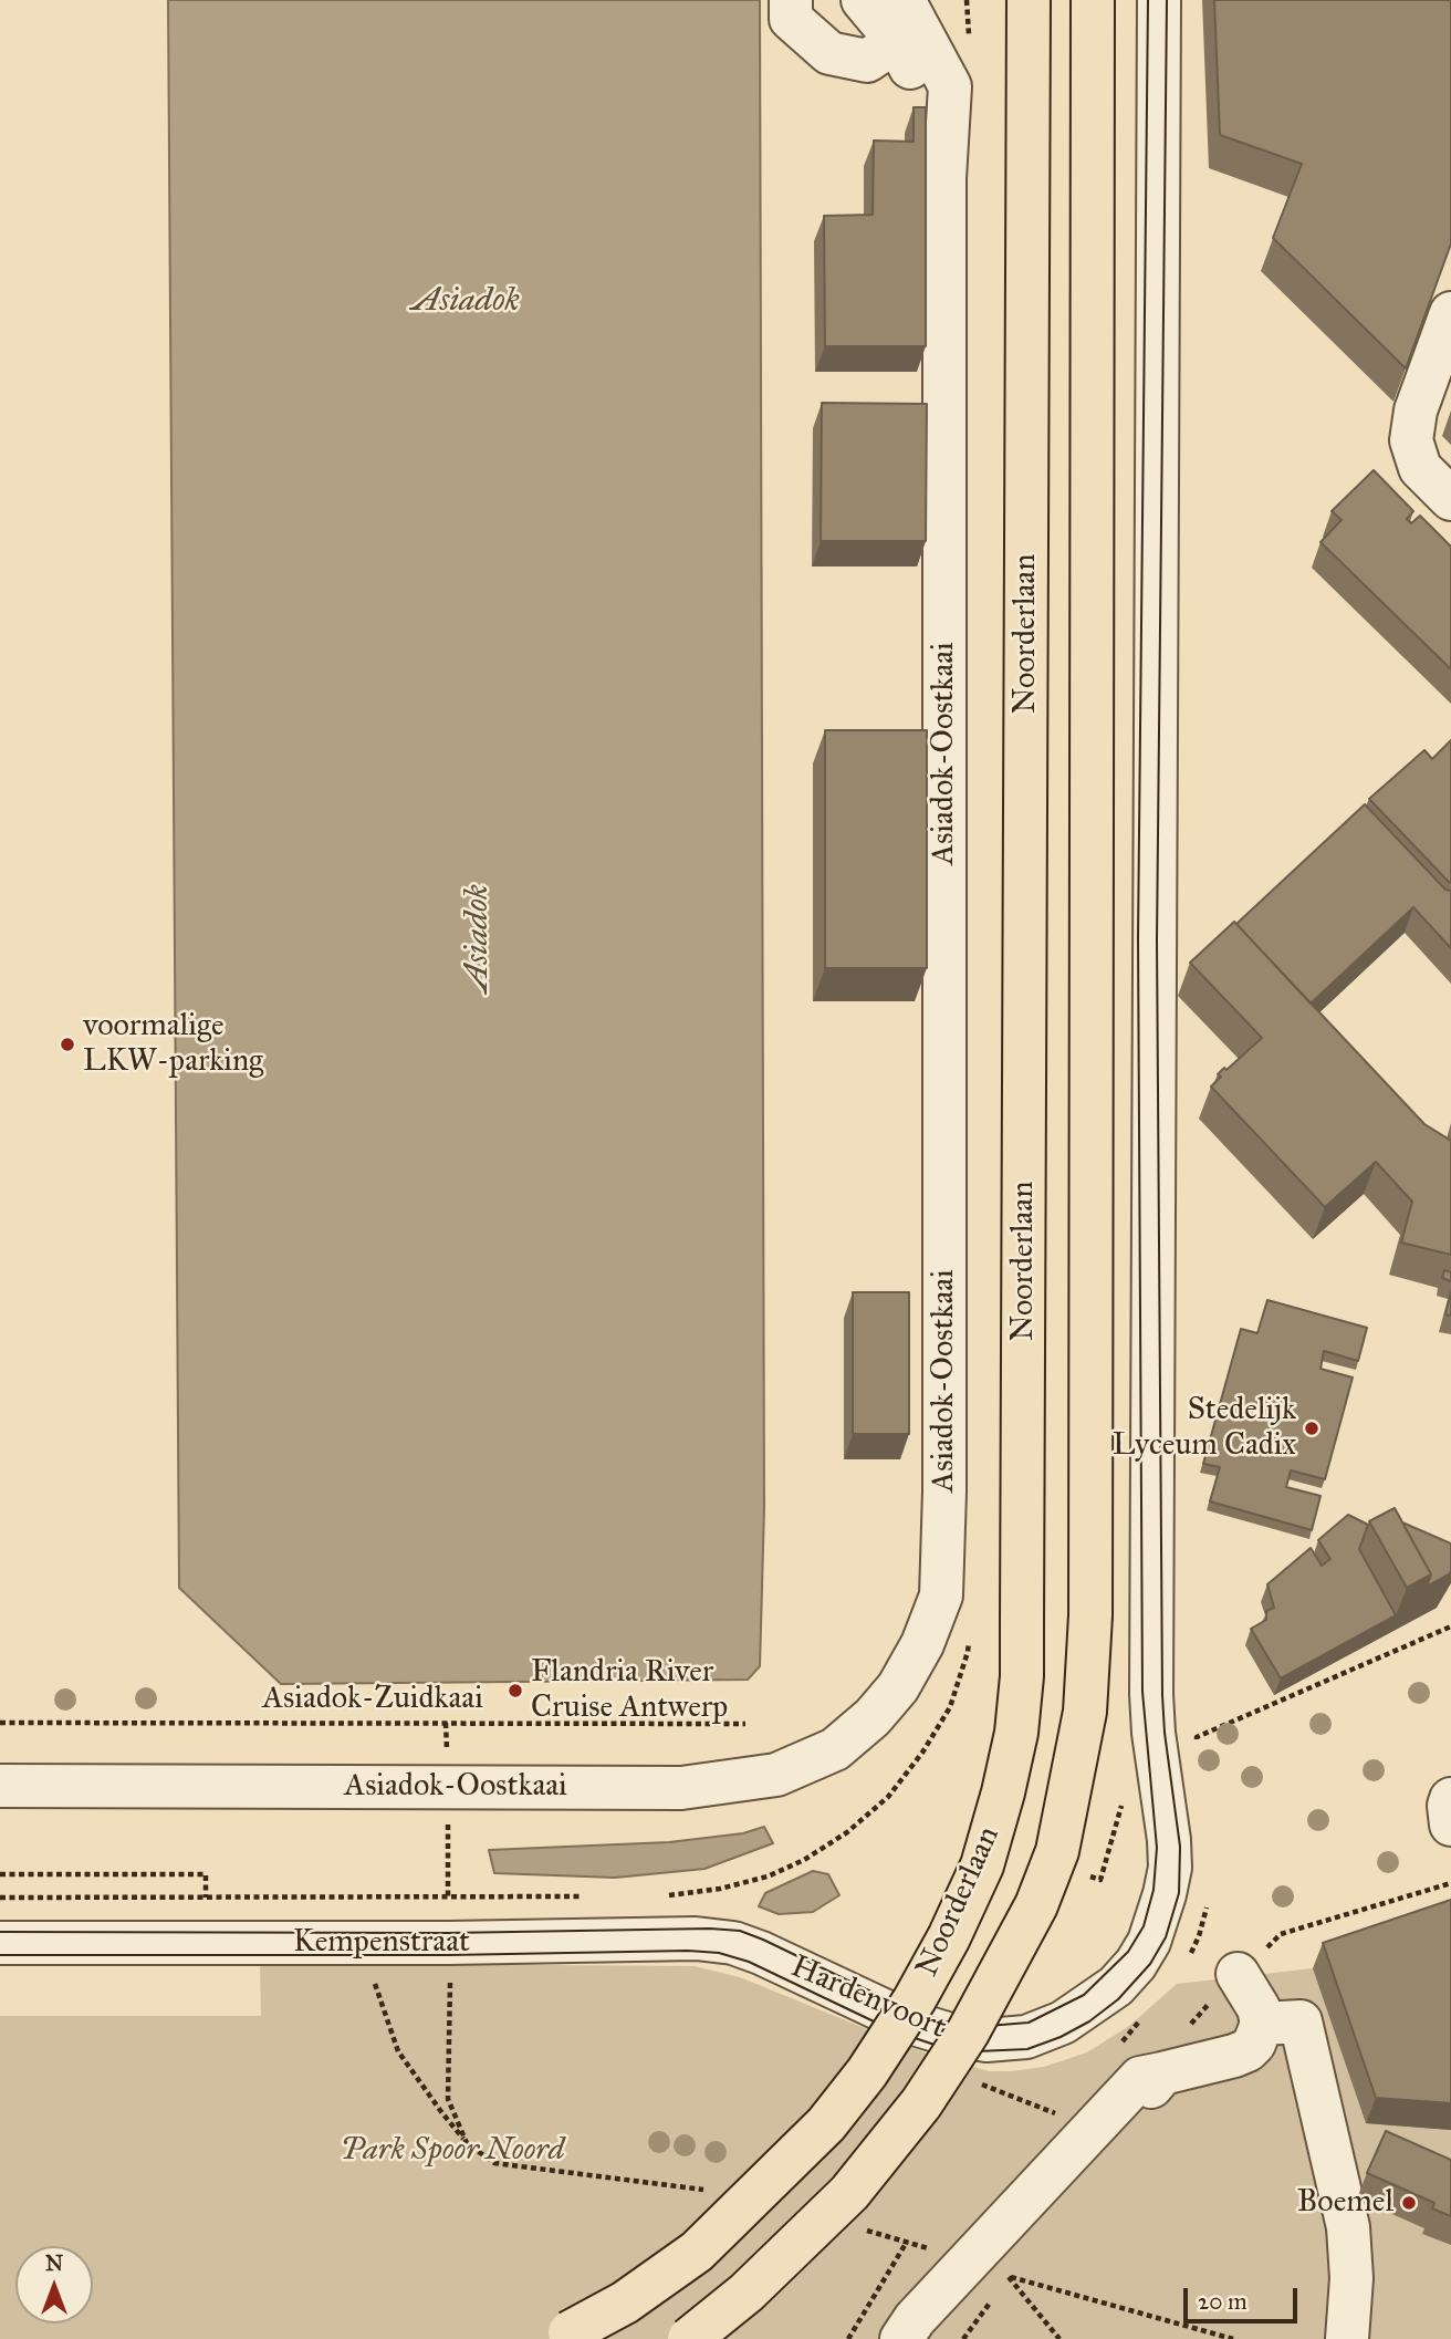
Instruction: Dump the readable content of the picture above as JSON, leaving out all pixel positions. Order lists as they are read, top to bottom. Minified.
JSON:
{"streets":{"main road":["Noorderlaan"],"street":["Asiadok-Oostkaai","Kempenstraat","Hardenvoort"],"path":["Asiadok-Zuidkaai"]},"crossings":[["Kempenstraat","Hardenvoort"]],"water":["Asiadok"],"parks":["Park Spoor Noord"],"places":["voormalige LKW-parking","Stedelijk Lyceum Cadix","Flandria River Cruise Antwerp","Boemel"],"scale_bar":"20 m","north":"top"}
